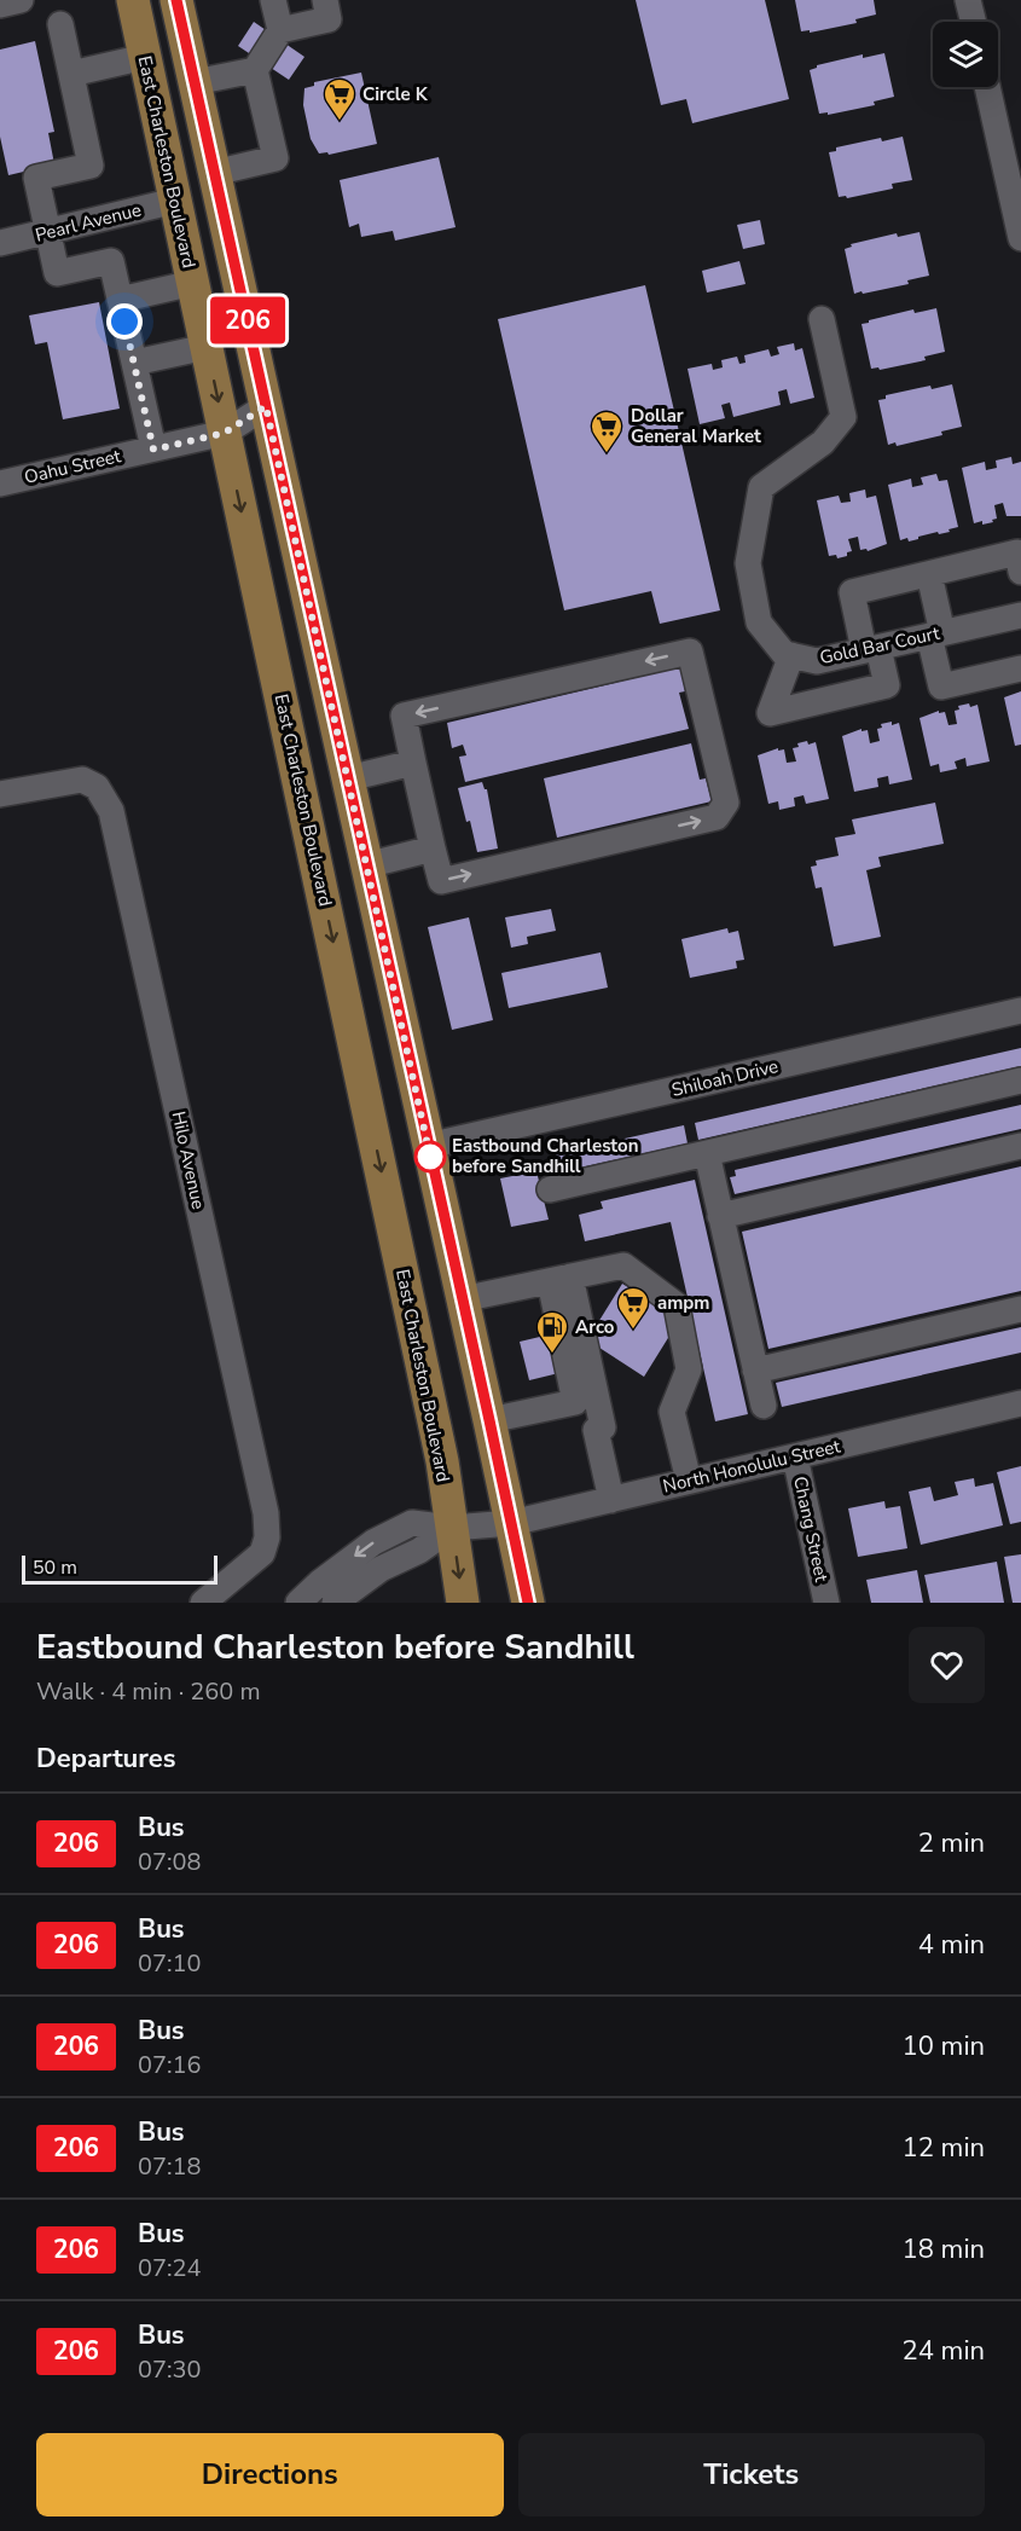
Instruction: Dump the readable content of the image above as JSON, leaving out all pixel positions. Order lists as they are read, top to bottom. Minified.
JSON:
{"streets":{"main road":["East Charleston Boulevard"],"street":["Pearl Avenue","Oahu Street","Gold Bar Court","Shiloah Drive","Hilo Avenue","North Honolulu Street","Chang Street"]},"crossings":[["East Charleston Boulevard","Pearl Avenue"],["East Charleston Boulevard","Oahu Street"],["East Charleston Boulevard","Shiloah Drive"],["East Charleston Boulevard","North Honolulu Street"],["North Honolulu Street","Chang Street"]],"places":{"supermarket":["Circle K","Dollar General Market","ampm"],"other":["Eastbound Charleston before Sandhill"],"fuel station":["Arco"]},"lines":["bus line 206"],"scale_bar":"50 m","page":{"on_map":"206","scale":"50 m","heading":[["Eastbound Charleston before Sandhill","Walk · 4 min · 260 m"],"Departures"],"list":[{"mark":"206","name":"Bus","note":"07:08","value":"2 min"},{"mark":"206","name":"Bus","note":"07:10","value":"4 min"},{"mark":"206","name":"Bus","note":"07:16","value":"10 min"},{"mark":"206","name":"Bus","note":"07:18","value":"12 min"},{"mark":"206","name":"Bus","note":"07:24","value":"18 min"},{"mark":"206","name":"Bus","note":"07:30","value":"24 min"}],"buttons":["Directions","Tickets"]}}
